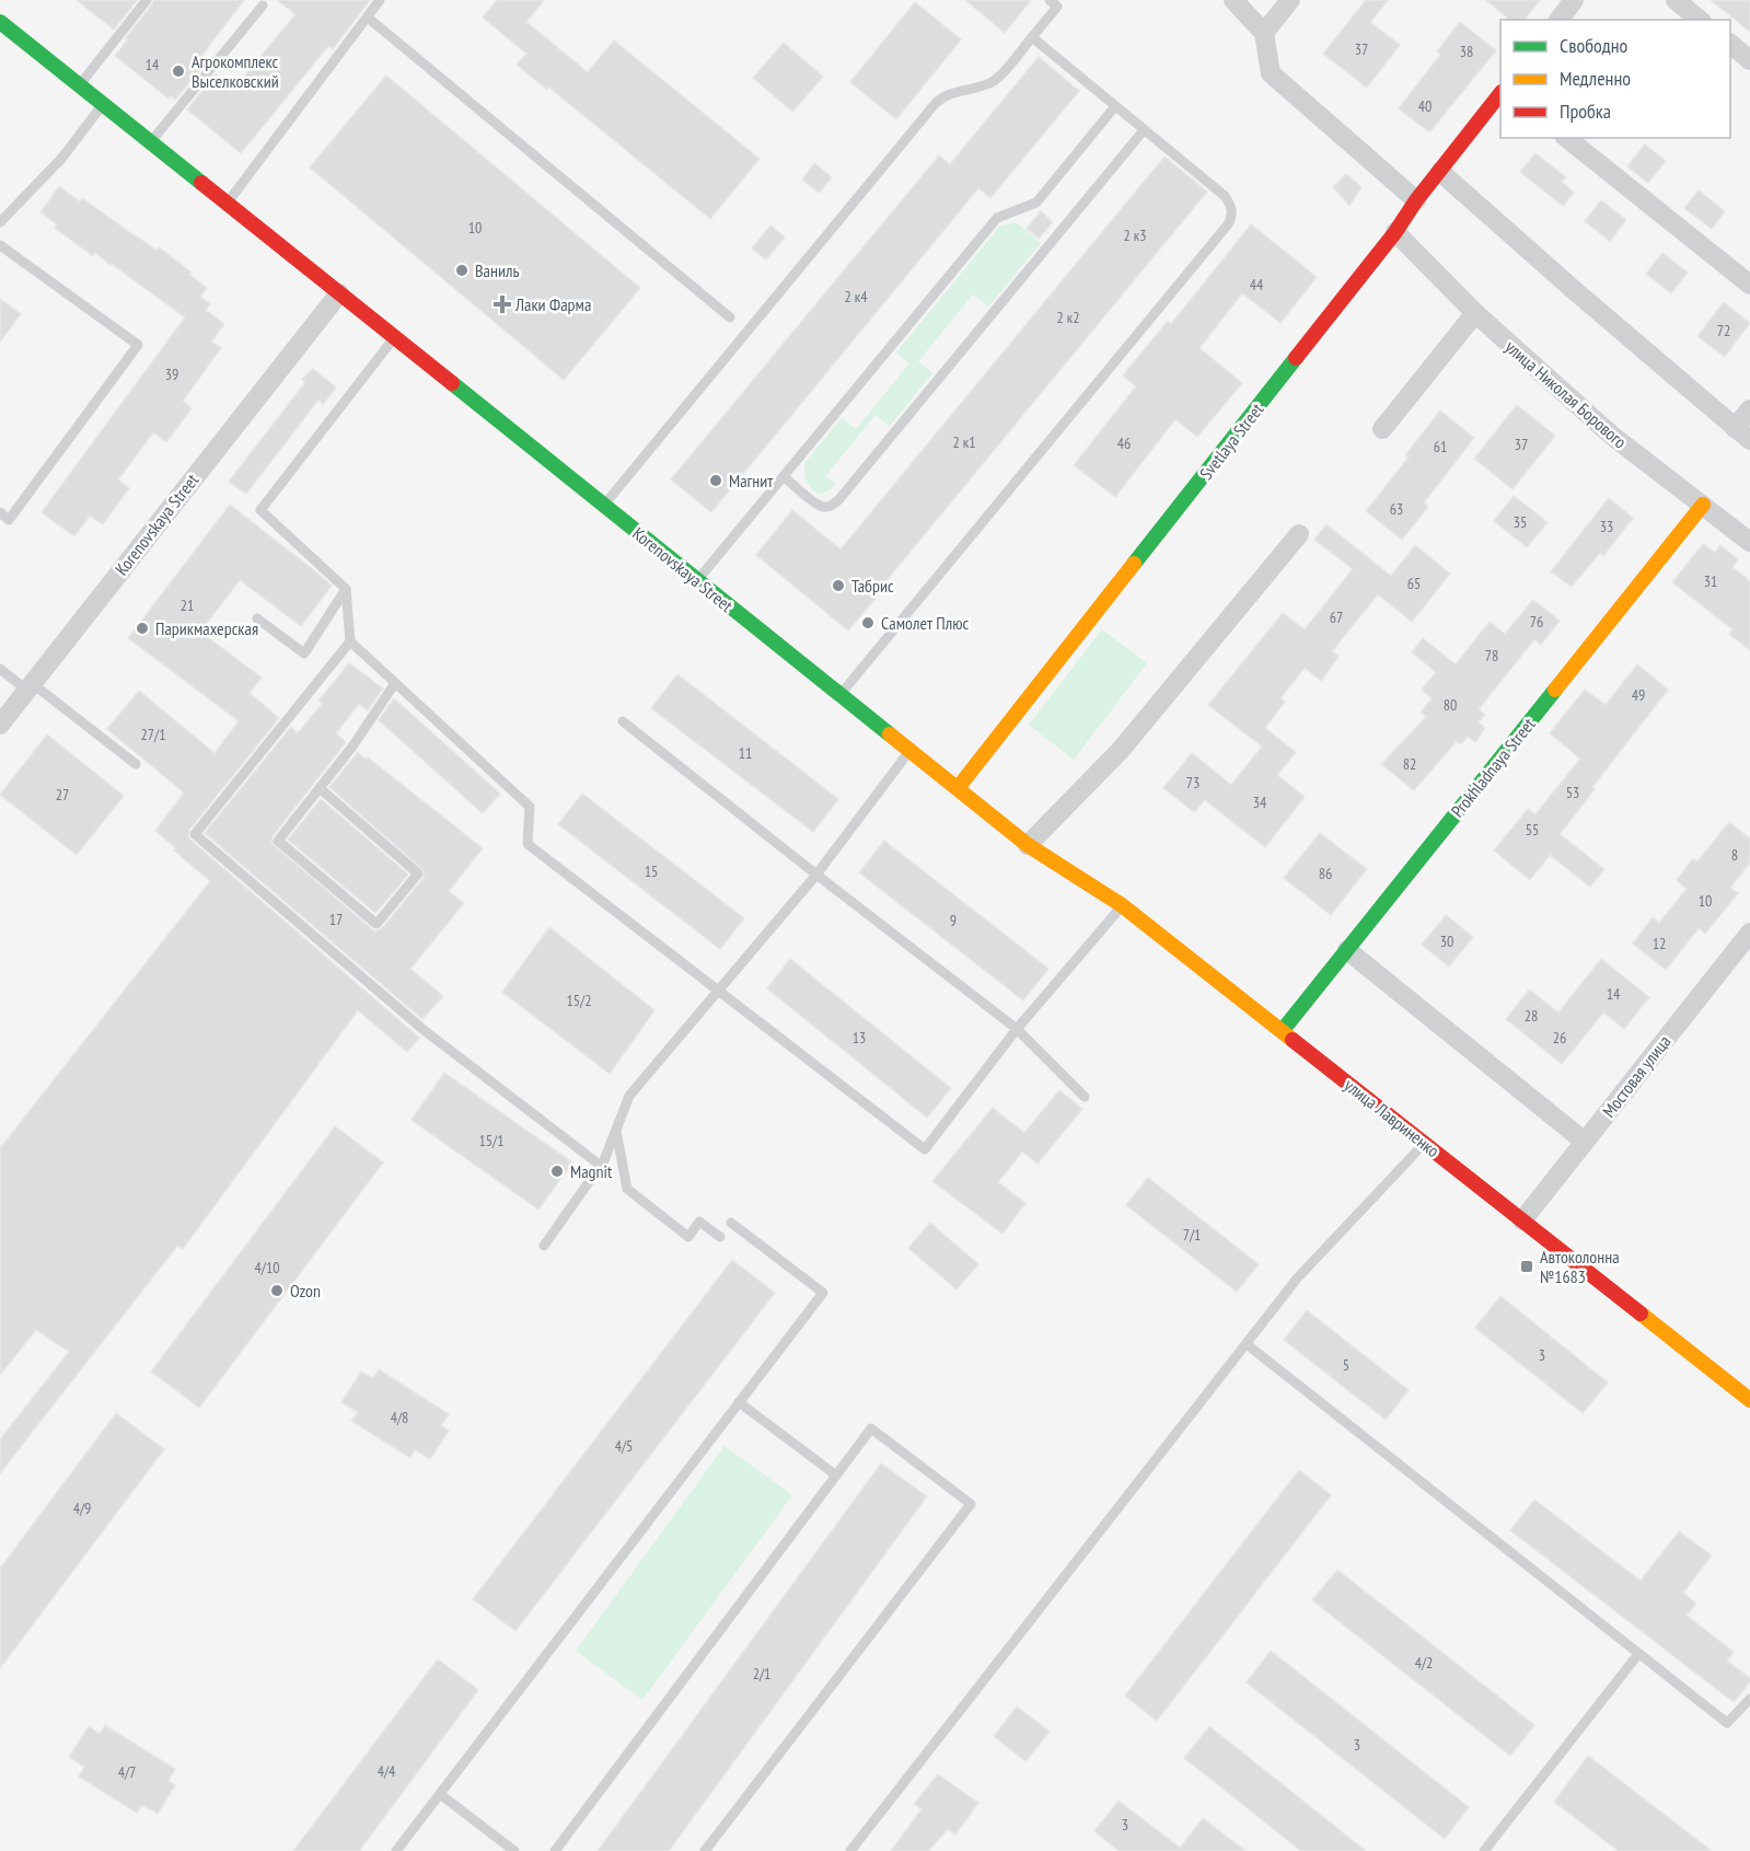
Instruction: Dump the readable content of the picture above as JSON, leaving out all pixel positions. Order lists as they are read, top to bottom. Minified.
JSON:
{"streets":{"street":["улица Николая Борового","Svetlaya Street","Korenovskaya Street","Prokhladnaya Street","Мостовая улица","улица Лавриненко"]},"crossings":[["улица Николая Борового","Svetlaya Street"],["улица Николая Борового","Prokhladnaya Street"],["Svetlaya Street","Korenovskaya Street"],["Korenovskaya Street","улица Лавриненко"],["Prokhladnaya Street","улица Лавриненко"],["Мостовая улица","улица Лавриненко"]],"places":{"other":["Агрокомплекс Выселковский","Ваниль","Магнит","Табрис","Самолет Плюс","Парикмахерская","Magnit","Ozon"],"health":["Лаки Фарма"],"transit":["Автоколонна №1683"]},"house_numbers":["37","38","14","40","10","2 к3","44","2 к4","2 к2","72","39","2 к1","46","37","61","63","35","33","31","65","21","67","76","78","49","80","27/1","11","82","73","53","27","34","55","8","15","86","10","17","9","30","12","14","15/2","28","13","26","15/1","7/1","4/10","3","5","4/8","4/5","4/9","4/2","2/1","3","4/4","4/7","3"],"legend":["Свободно","Медленно","Пробка"]}
